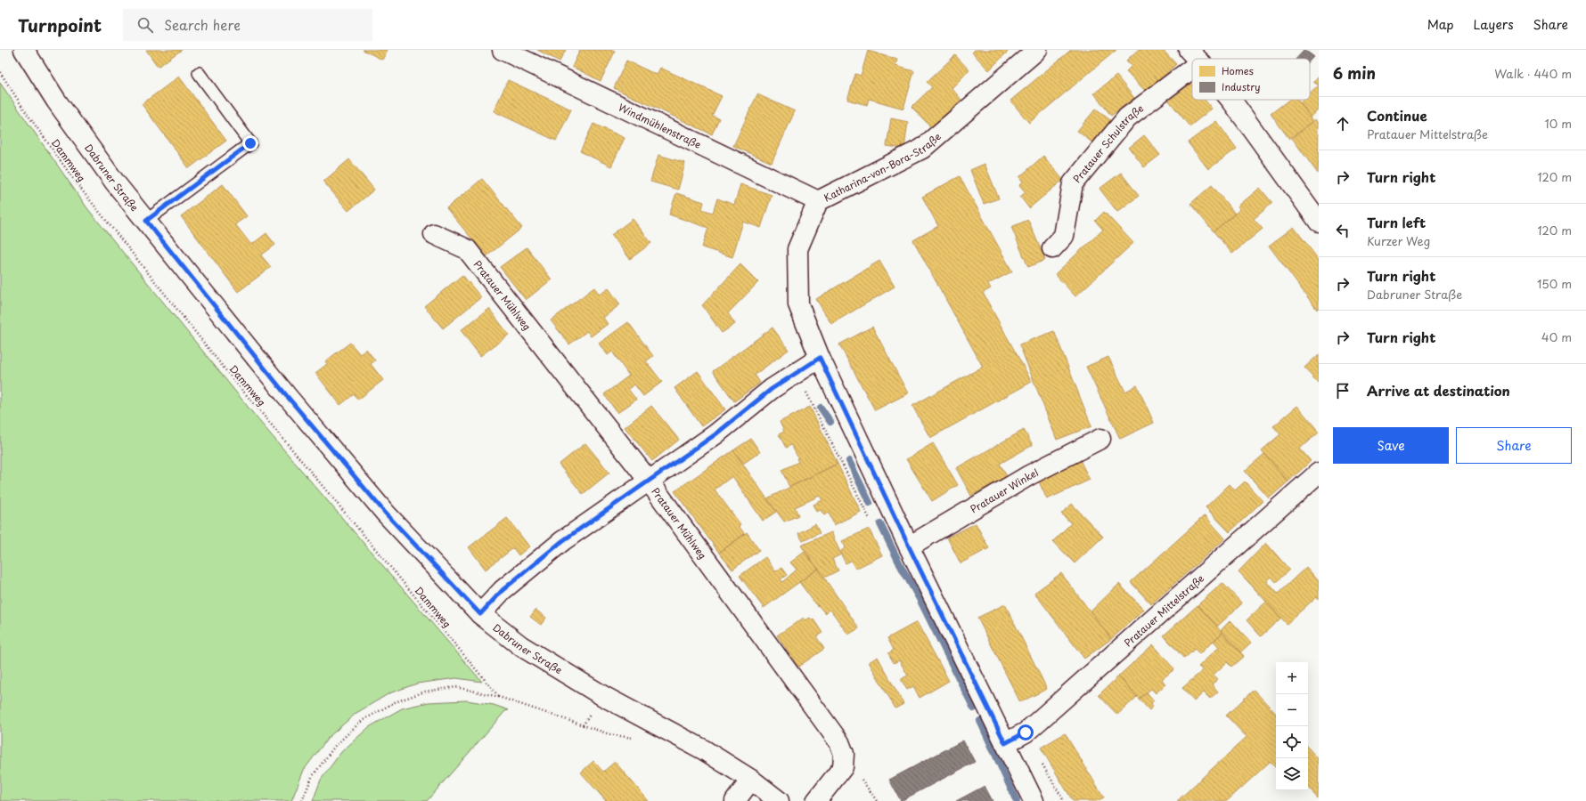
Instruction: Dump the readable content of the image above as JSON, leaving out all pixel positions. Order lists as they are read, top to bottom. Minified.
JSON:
{"streets":{"street":["Windmühlenstraße","Pratauer Schulstraße","Katharina-von-Bora-Straße","Dabruner Straße","Pratauer Mühlweg","Pratauer Winkel","Pratauer Mittelstraße"],"path":["Dammweg"]},"crossings":[["Windmühlenstraße","Katharina-von-Bora-Straße"],["Katharina-von-Bora-Straße","Pratauer Winkel"],["Katharina-von-Bora-Straße","Pratauer Mittelstraße"]],"legend":["Homes","Industry"],"page":{"header":"Turnpoint","search":"Search here","nav":["Map","Layers","Share"],"heading":["6 min","Walk · 440 m"],"list":[["Continue","Pratauer Mittelstraße","10 m"],["Turn right","120 m"],["Turn left","Kurzer Weg","120 m"],["Turn right","Dabruner Straße","150 m"],["Turn right","40 m"],"Arrive at destination"],"buttons":["Save","Share"],"map_buttons":["+","−"]}}
